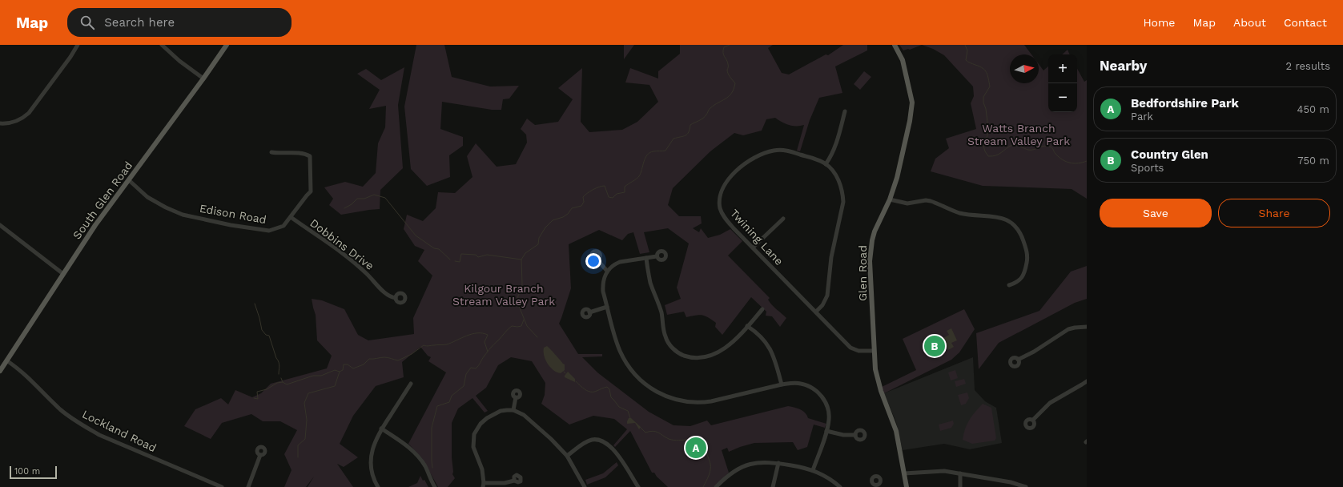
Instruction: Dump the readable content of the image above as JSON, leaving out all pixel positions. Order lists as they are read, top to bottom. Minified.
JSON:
{"streets":{"main road":["South Glen Road","Glen Road"],"street":["Edison Road","Twining Lane","Dobbins Drive","Lockland Road"]},"crossings":[["South Glen Road","Edison Road"],["South Glen Road","Lockland Road"],["Edison Road","Dobbins Drive"],["Twining Lane","Glen Road"]],"parks":["Watts Branch Stream Valley Park","Kilgour Branch Stream Valley Park"],"scale_bar":"100 m","north":"right","page":{"header":"Map","search":"Search here","nav":["Home","Map","About","Contact"],"heading":["Nearby","2 results"],"map_buttons":["+","−"],"list":[{"mark":"A","name":"Bedfordshire Park","note":"Park","value":"450 m"},{"mark":"B","name":"Country Glen","note":"Sports","value":"750 m"}],"buttons":["Save","Share"],"pins":["B","A"],"scale":"100 m"}}
